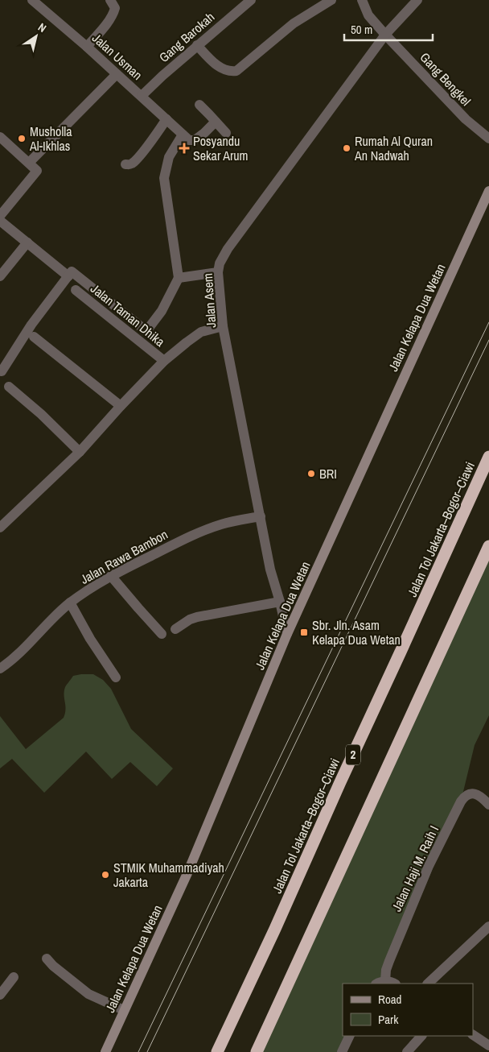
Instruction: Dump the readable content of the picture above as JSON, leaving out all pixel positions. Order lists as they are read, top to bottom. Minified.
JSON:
{"streets":{"highway":["Jalan Tol Jakarta–Bogor–Ciawi","2"],"street":["Gang Barokah","Jalan Usman","Gang Bengkel","Jalan Asem","Jalan Taman Dhika","Jalan Kelapa Dua Wetan","Jalan Rawa Bambon","Jalan Haji M. Raih I"]},"crossings":[["Gang Barokah","Jalan Usman"],["Gang Bengkel","Jalan Asem"],["Jalan Asem","Jalan Taman Dhika"],["Jalan Asem","Jalan Kelapa Dua Wetan"],["Jalan Asem","Jalan Rawa Bambon"]],"places":{"other":["Musholla Al-Ikhlas","Rumah Al Quran An Nadwah","BRI","STMIK Muhammadiyah Jakarta"],"health":["Posyandu Sekar Arum"],"transit":["Sbr. Jln. Asam Kelapa Dua Wetan"]},"legend":["Road","Park"],"scale_bar":"50 m","north":"top right"}
